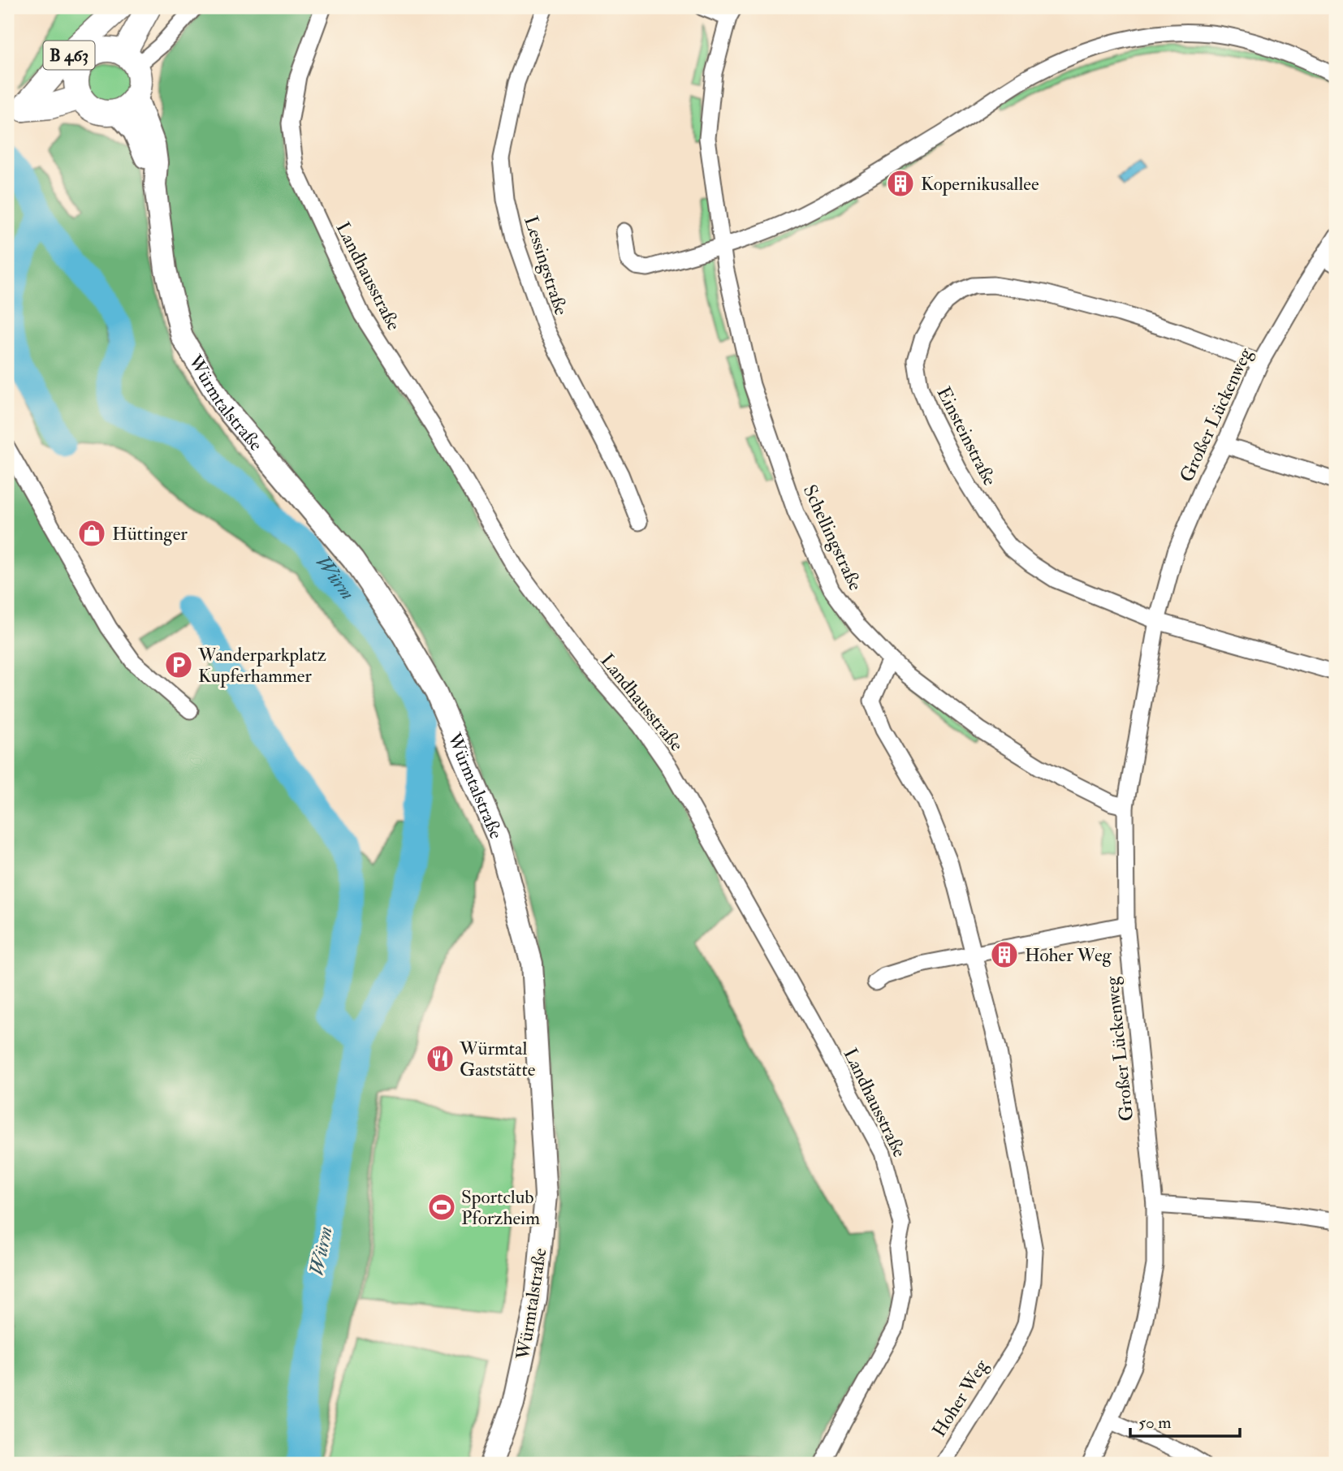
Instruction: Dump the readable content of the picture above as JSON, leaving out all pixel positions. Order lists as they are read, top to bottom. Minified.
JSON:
{"streets":{"main road":["B 463","Würmtalstraße"],"street":["Lessingstraße","Landhausstraße","Großer Lückenweg","Einsteinstraße","Schellingstraße","Hoher Weg"]},"crossings":[["Großer Lückenweg","Einsteinstraße"],["Großer Lückenweg","Schellingstraße"],["Schellingstraße","Hoher Weg"]],"water":["Würm"],"places":{"building":["Kopernikusallee","Hoher Weg"],"shop":["Hüttinger"],"parking":["Wanderparkplatz Kupferhammer"],"restaurant":["Würmtal Gaststätte"],"sports":["Sportclub Pforzheim"]},"scale_bar":"50 m"}
